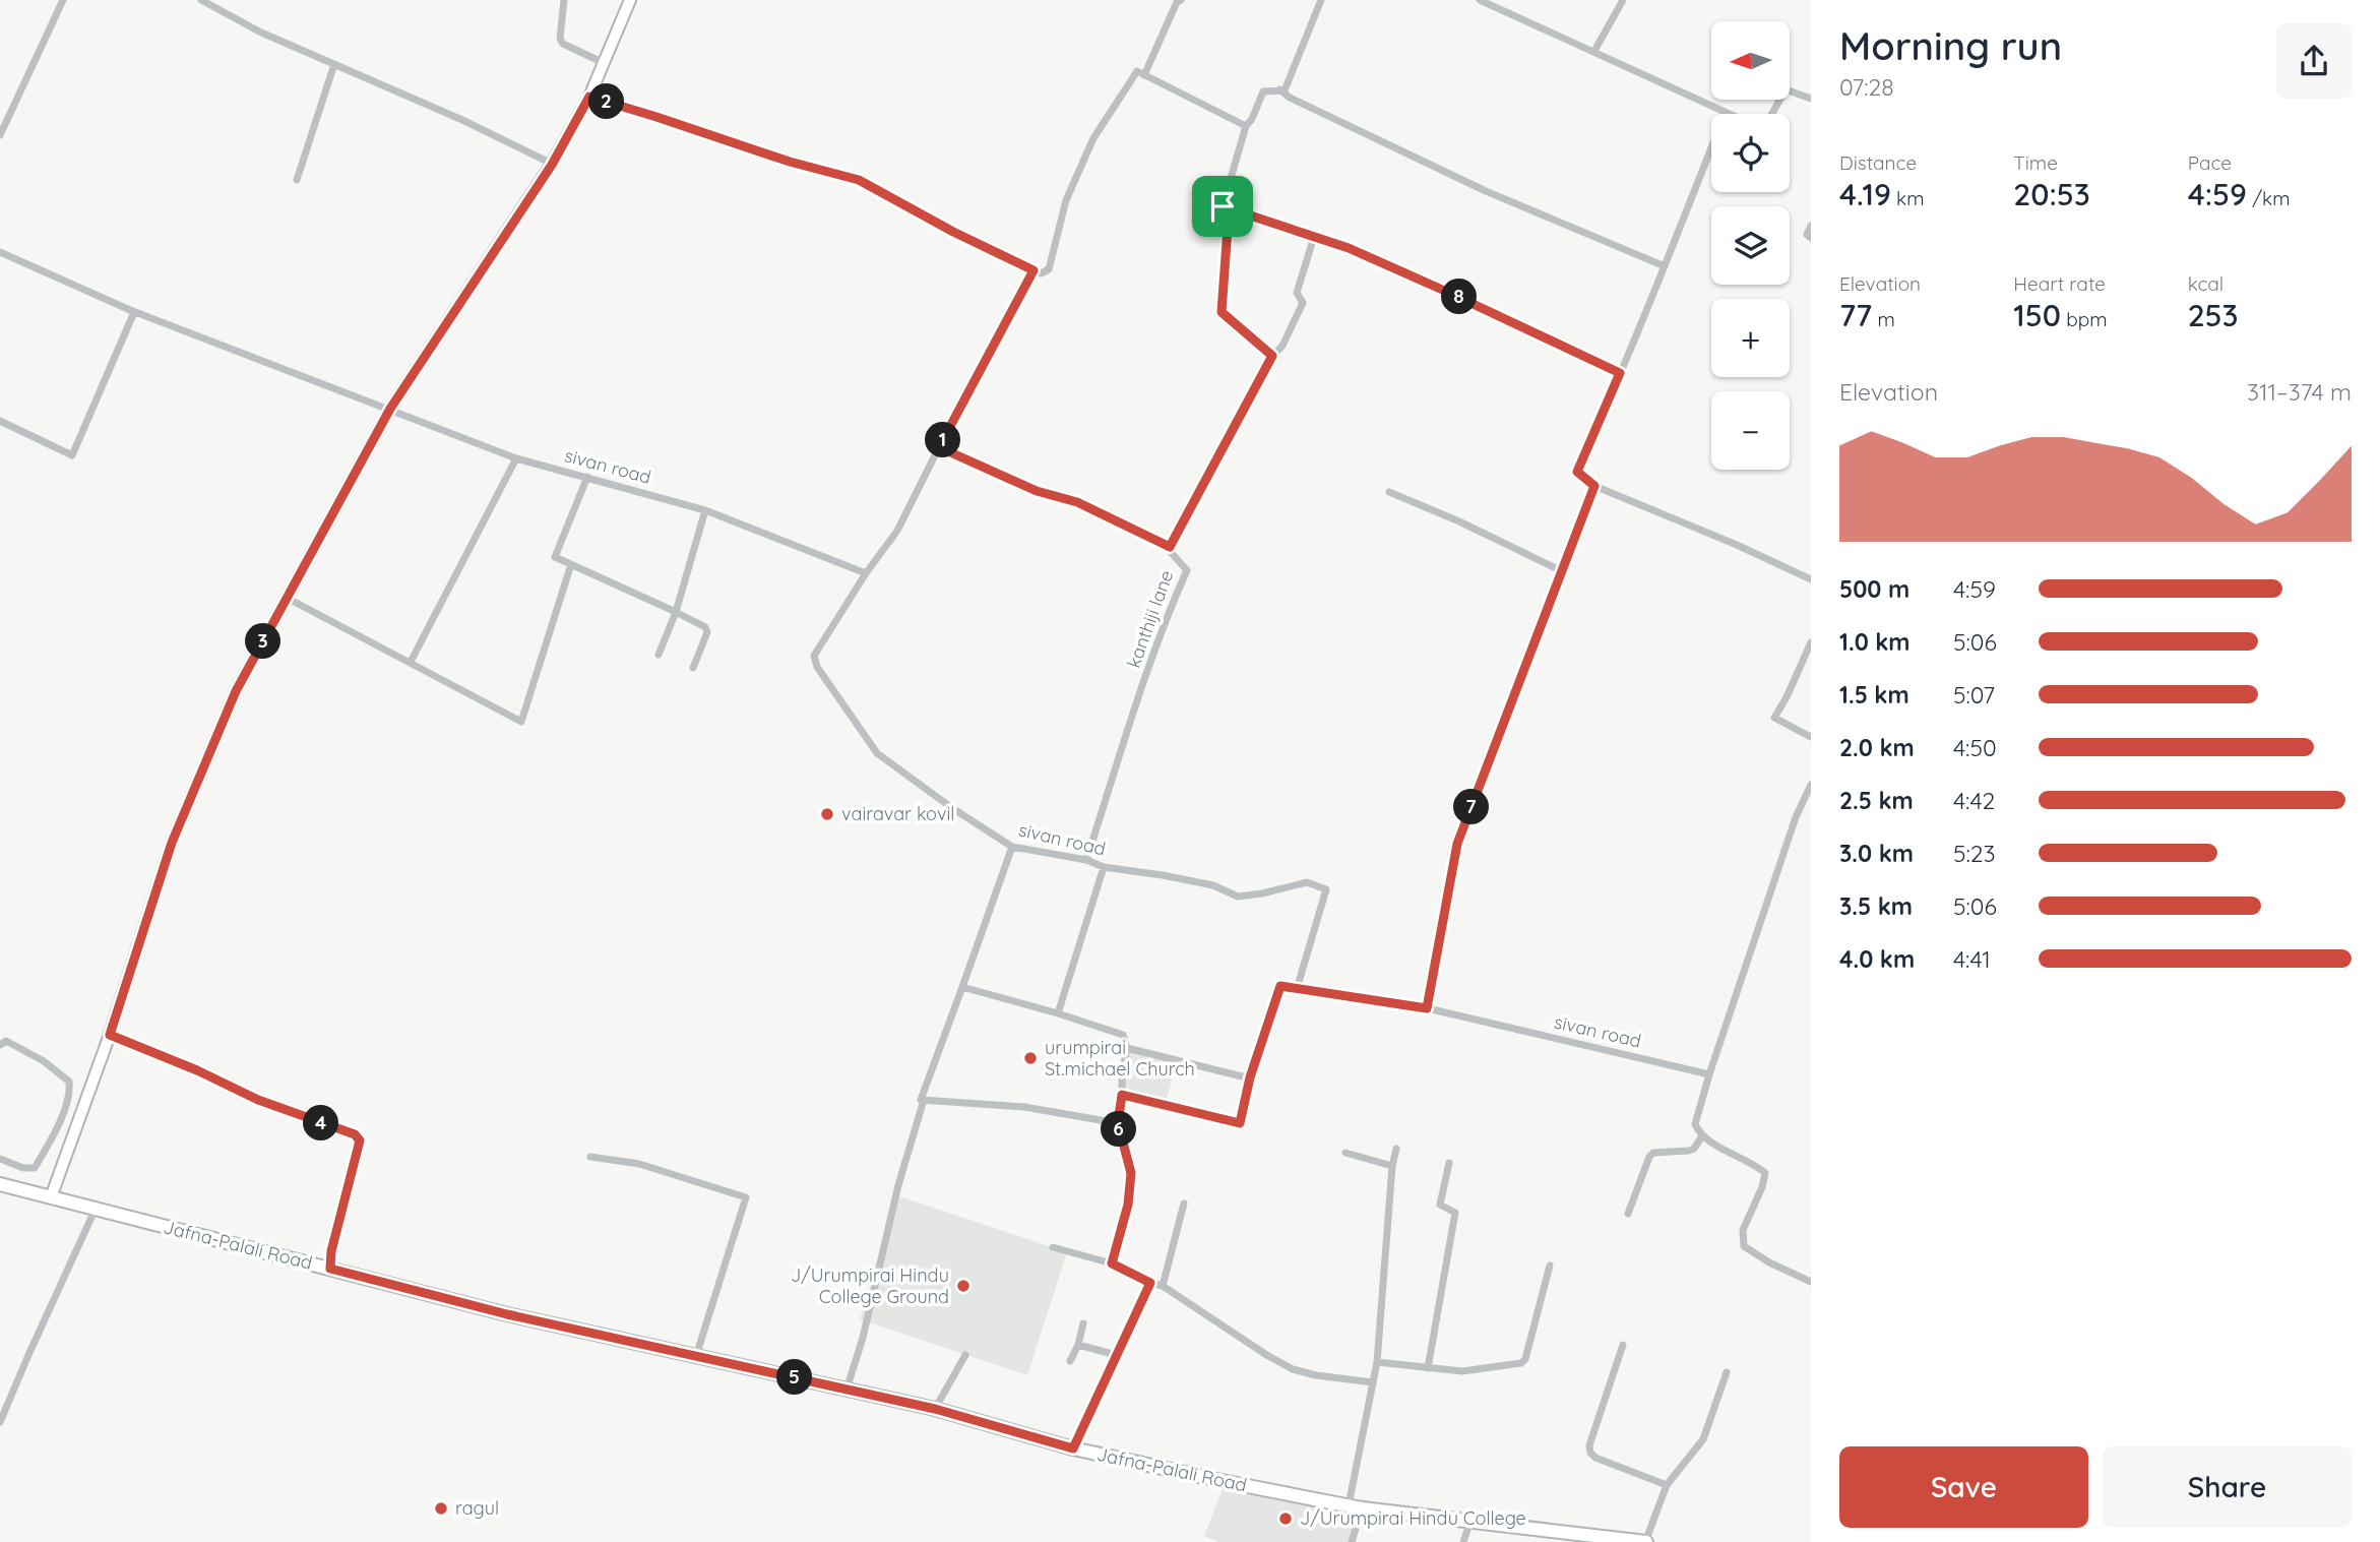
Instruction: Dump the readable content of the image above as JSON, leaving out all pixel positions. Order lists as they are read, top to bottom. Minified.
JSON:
{"streets":{"main road":["Jafna-Palali Road"],"street":["sivan road","kanthiji lane"]},"crossings":[["sivan road","kanthiji lane"]],"places":["vairavar kovil","urumpirai St.michael Church","J/Urumpirai Hindu College Ground","ragul","J/Urumpirai Hindu College"],"north":"left","page":{"heading":["Morning run","07:28"],"map_buttons":["+","−"],"pins":["2","8","1","3","7","4","6","5"],"stats":[["Distance","4.19 km"],["Time","20:53"],["Pace","4:59 /km"],["Elevation","77 m"],["Heart rate","150 bpm"],["kcal","253"]],"chart":["Elevation","311–374 m"],"list":[{"name":"500 m","note":"4:59"},{"name":"1.0 km","note":"5:06"},{"name":"1.5 km","note":"5:07"},{"name":"2.0 km","note":"4:50"},{"name":"2.5 km","note":"4:42"},{"name":"3.0 km","note":"5:23"},{"name":"3.5 km","note":"5:06"},{"name":"4.0 km","note":"4:41"}],"buttons":["Save","Share"]}}
